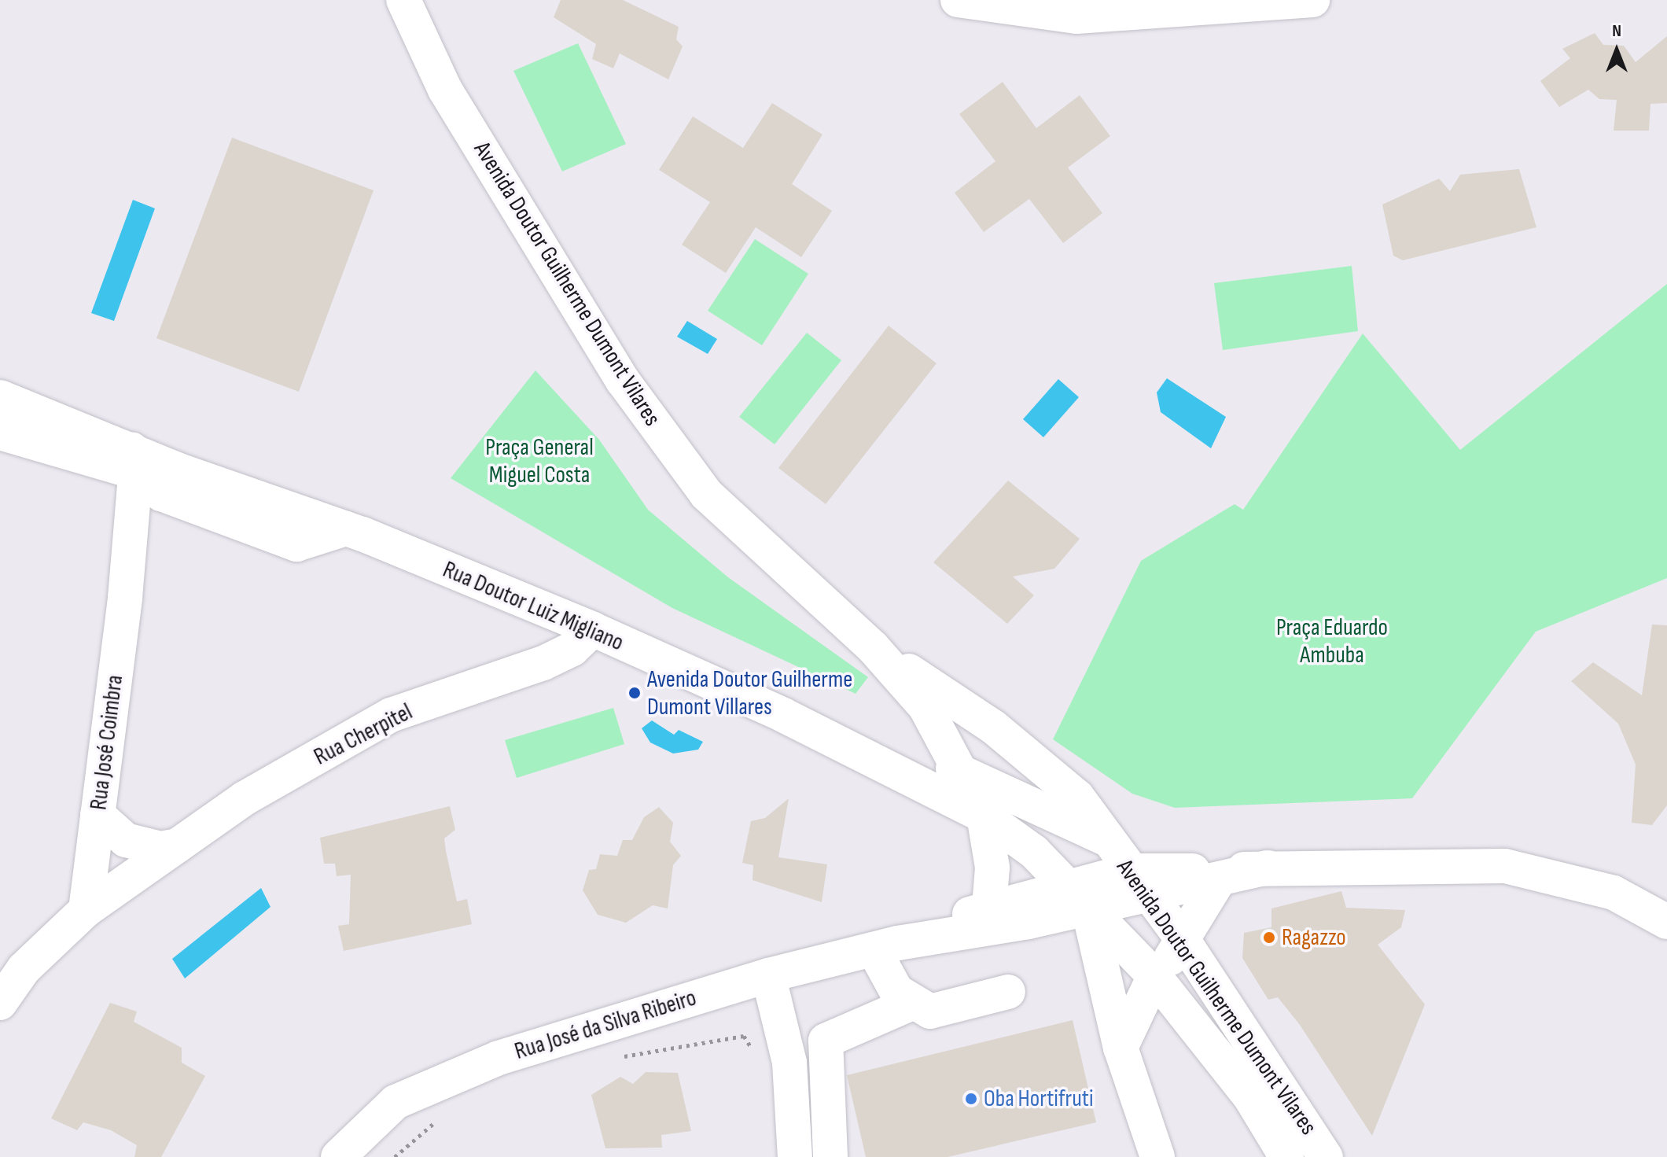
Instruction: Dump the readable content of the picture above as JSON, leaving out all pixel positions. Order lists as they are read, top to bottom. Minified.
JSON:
{"streets":{"main road":["Avenida Doutor Guilherme Dumont Vilares","Rua Doutor Luiz Migliano","Rua Cherpitel","Rua José Coimbra","Rua José da Silva Ribeiro"]},"crossings":[["Avenida Doutor Guilherme Dumont Vilares","Rua Doutor Luiz Migliano"],["Avenida Doutor Guilherme Dumont Vilares","Rua José da Silva Ribeiro"],["Rua Doutor Luiz Migliano","Rua Cherpitel"],["Rua Doutor Luiz Migliano","Rua José Coimbra"],["Rua Cherpitel","Rua José Coimbra"]],"parks":["Praça General Miguel Costa","Praça Eduardo Ambuba"],"places":["Avenida Doutor Guilherme Dumont Villares","Ragazzo","Oba Hortifruti"],"north":"top"}
